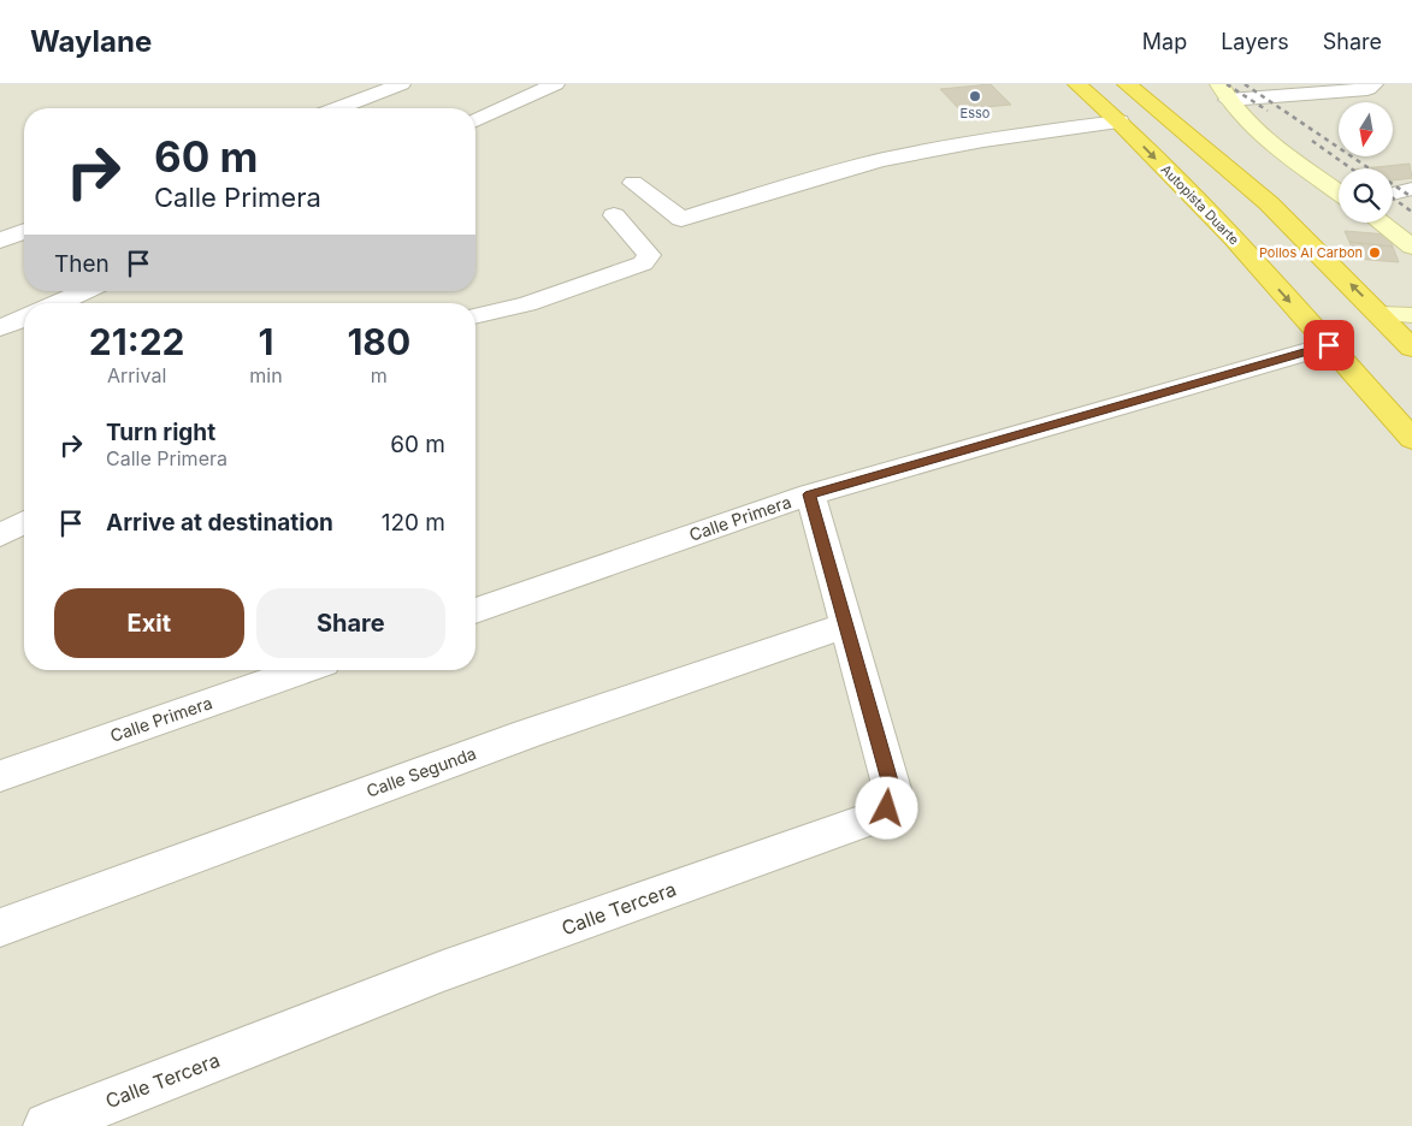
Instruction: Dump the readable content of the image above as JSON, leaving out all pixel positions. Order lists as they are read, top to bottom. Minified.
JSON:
{"streets":{"highway":["Autopista Duarte"],"street":["Calle Primera","Calle Segunda","Calle Tercera"]},"crossings":[["Autopista Duarte","Calle Primera"],["Calle Primera","Calle Tercera"],["Calle Segunda","Calle Tercera"]],"places":["Esso","Pollos Al Carbon"],"north":"bottom","page":{"header":"Waylane","nav":["Map","Layers","Share"],"turn":["60 m","Calle Primera"],"then":"Then","eta":["21:22","Arrival","1","min","180","m"],"list":[{"name":"Turn right","note":"Calle Primera","value":"60 m"},{"name":"Arrive at destination","value":"120 m"}],"buttons":["Exit","Share"]}}
